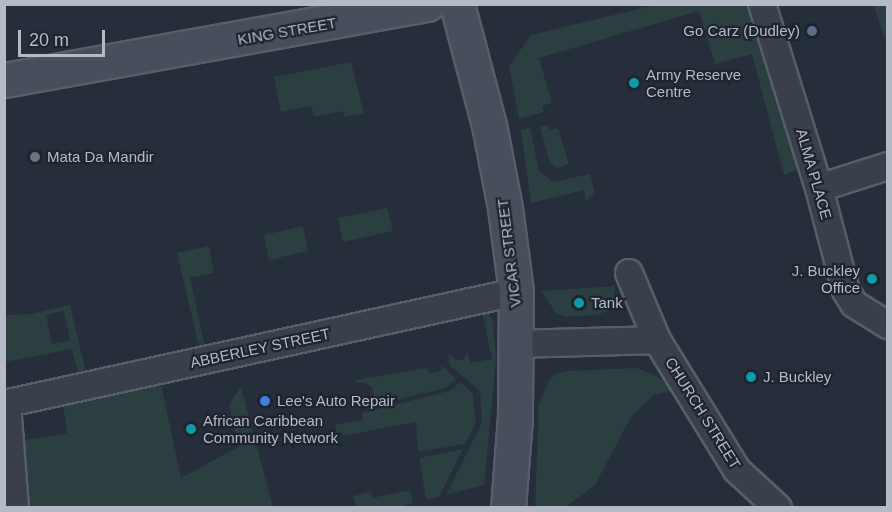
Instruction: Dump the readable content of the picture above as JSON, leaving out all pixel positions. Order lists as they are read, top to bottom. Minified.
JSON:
{"streets":{"street":["KING STREET","ALMA PLACE","VICAR STREET","ABBERLEY STREET","CHURCH STREET"]},"crossings":[["VICAR STREET","ABBERLEY STREET"],["VICAR STREET","CHURCH STREET"]],"places":["Go Carz (Dudley)","Army Reserve Centre","Mata Da Mandir","J. Buckley Office","Tank","J. Buckley","Lee's Auto Repair","African Caribbean Community Network"],"scale_bar":"20 m"}
